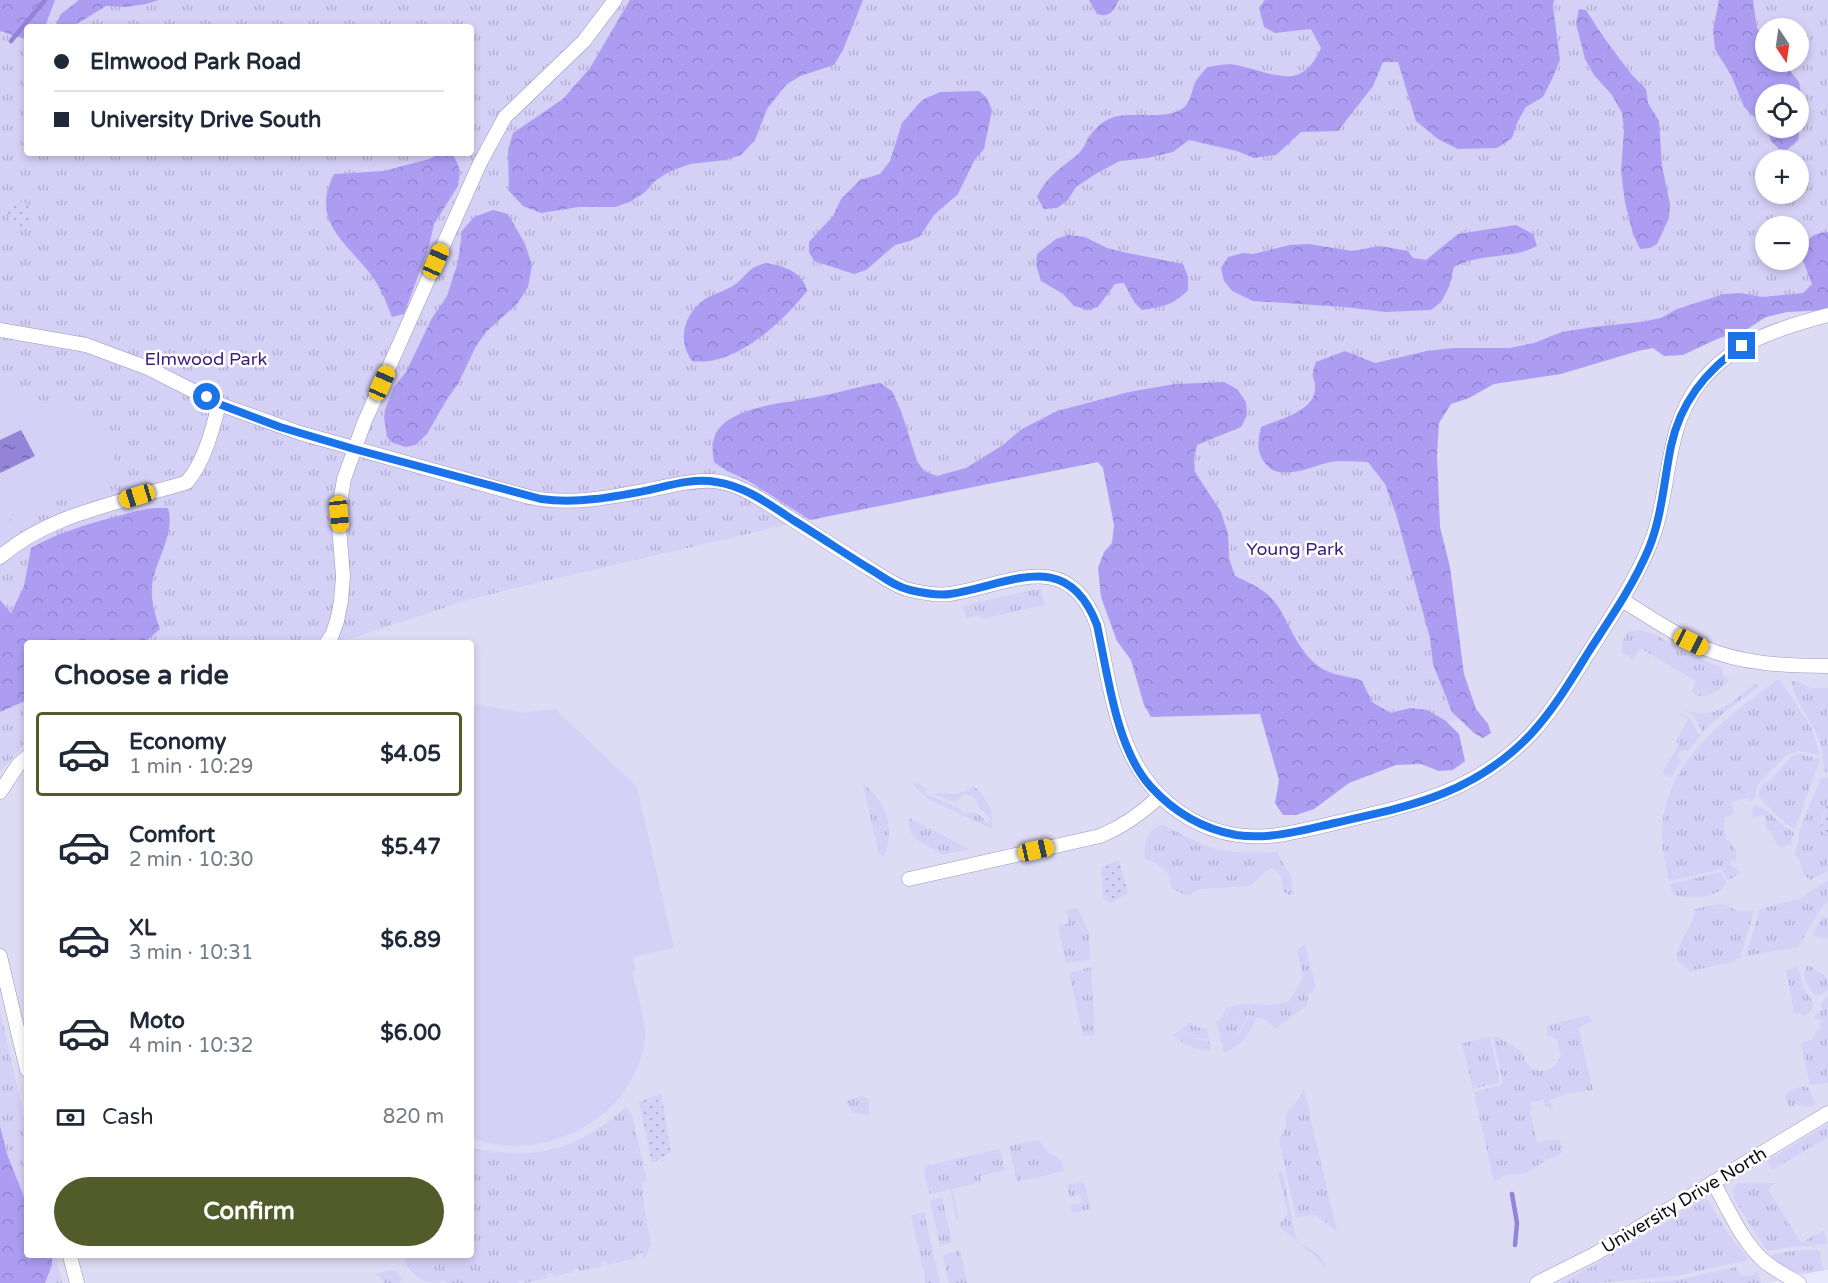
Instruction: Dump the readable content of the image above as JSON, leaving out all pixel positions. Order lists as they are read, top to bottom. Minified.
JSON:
{"streets":{"street":["University Drive North"]},"parks":["Elmwood Park","Young Park"],"north":"bottom","page":{"map_buttons":["+","−"],"banner":["Elmwood Park Road","University Drive South"],"heading":"Choose a ride","list":[{"name":"Economy","note":"1 min · 10:29","value":"$4.05"},{"name":"Comfort","note":"2 min · 10:30","value":"$5.47"},{"name":"XL","note":"3 min · 10:31","value":"$6.89"},{"name":"Moto","note":"4 min · 10:32","value":"$6.00"}],"pay":["Cash","820 m"],"buttons":"Confirm"}}
